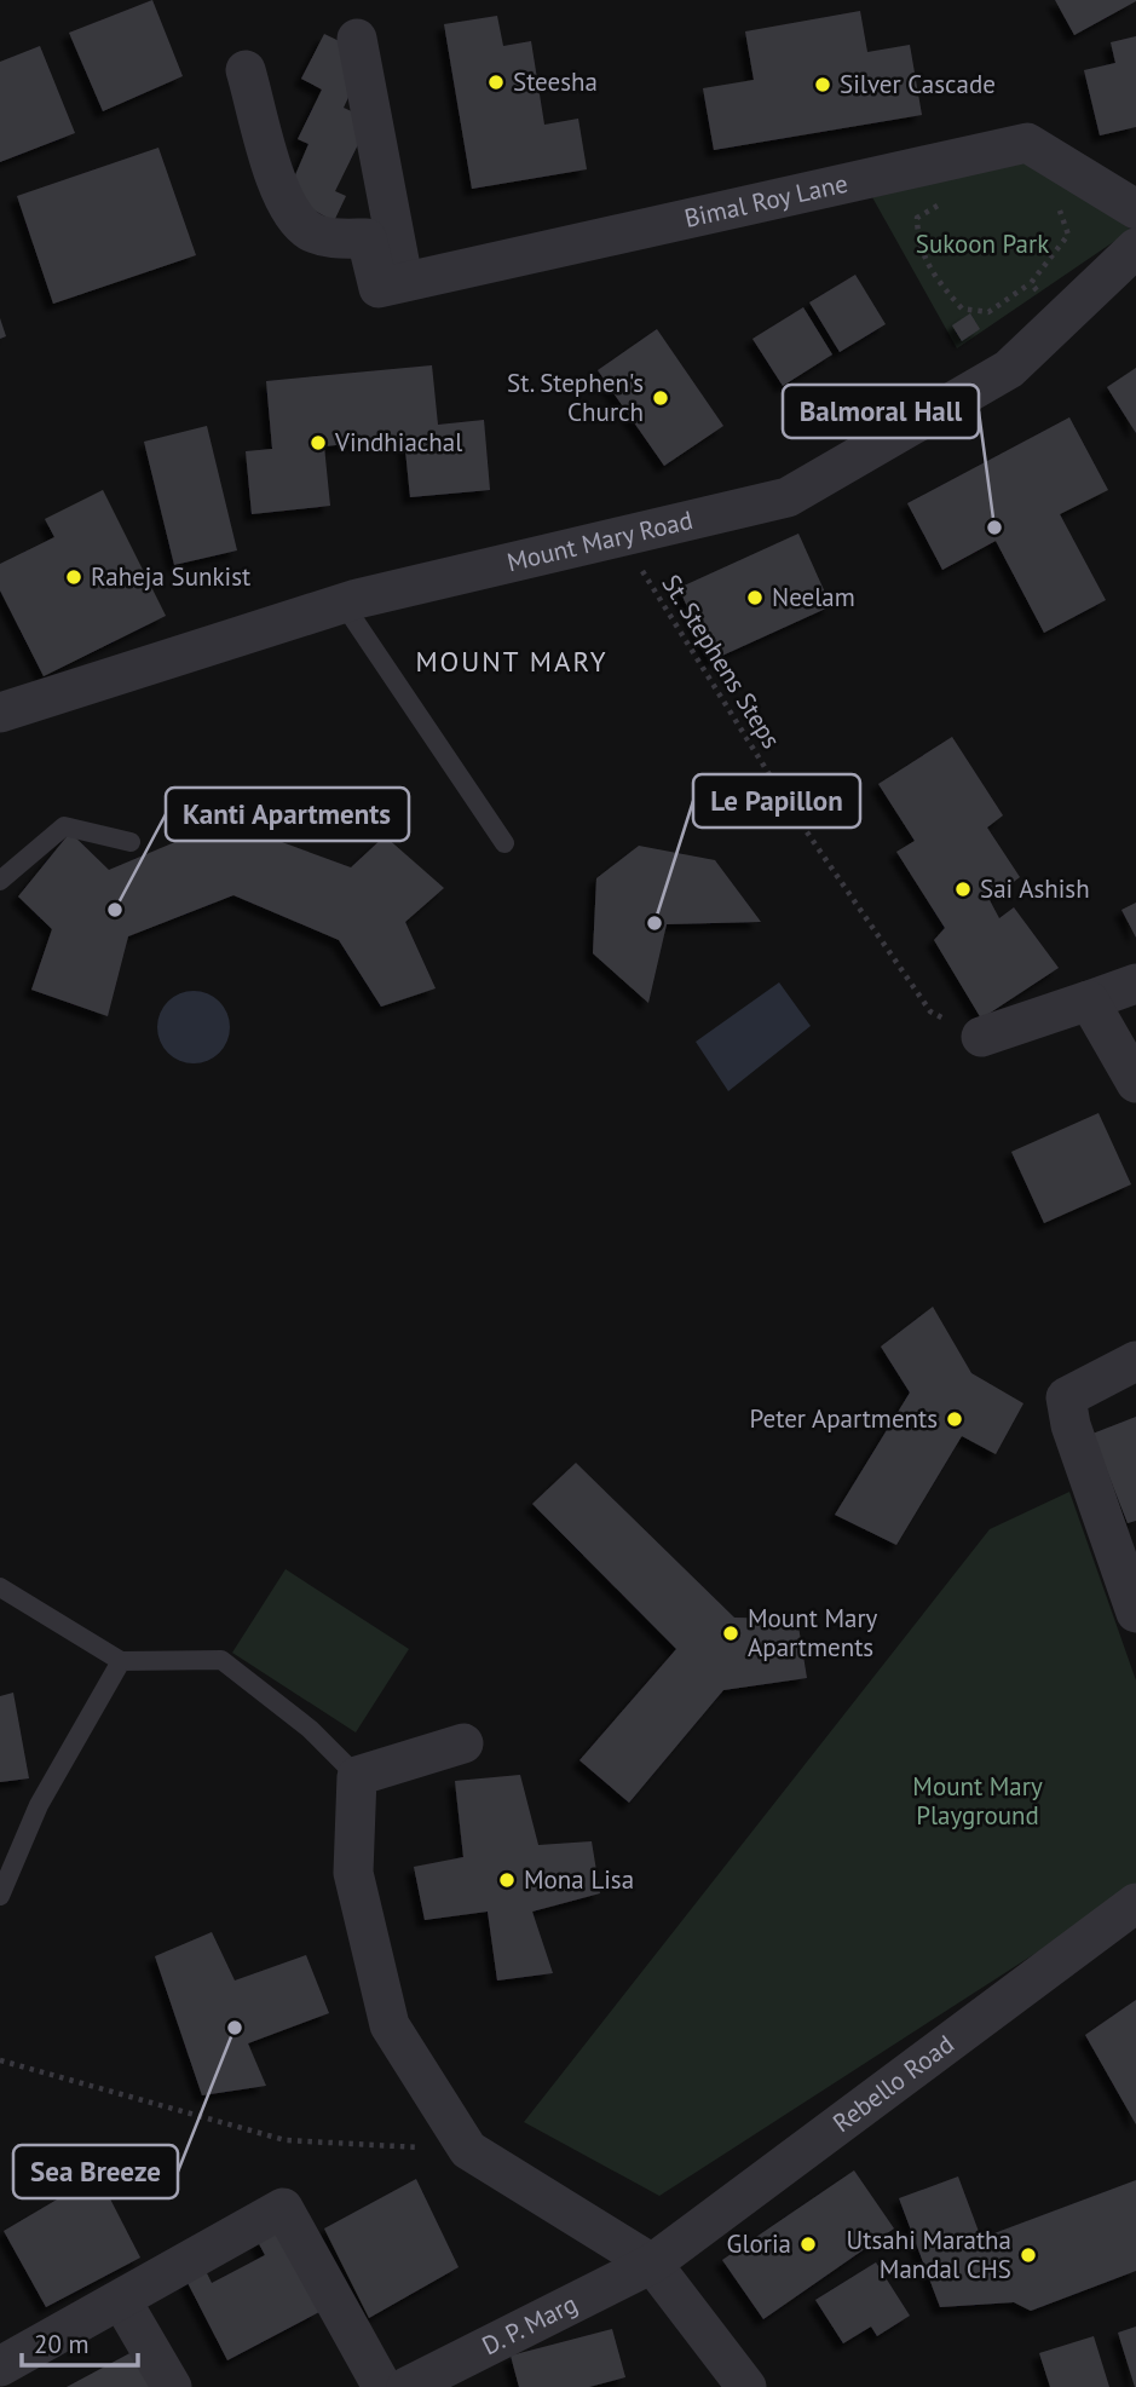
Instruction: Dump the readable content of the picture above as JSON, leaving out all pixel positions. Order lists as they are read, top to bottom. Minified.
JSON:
{"streets":{"street":["Bimal Roy Lane","Mount Mary Road","Rebello Road","D. P. Marg"],"path":["St. Stephens Steps"]},"crossings":[["Mount Mary Road","St. Stephens Steps"],["Rebello Road","D. P. Marg"]],"districts":["MOUNT MARY"],"parks":["Sukoon Park","Mount Mary Playground"],"places":["Steesha","Silver Cascade","St. Stephen's Church","Vindhiachal","Balmoral Hall","Raheja Sunkist","Neelam","Sai Ashish","Kanti Apartments","Le Papillon","Peter Apartments","Mount Mary Apartments","Mona Lisa","Sea Breeze","Gloria","Utsahi Maratha Mandal CHS"],"scale_bar":"20 m"}
